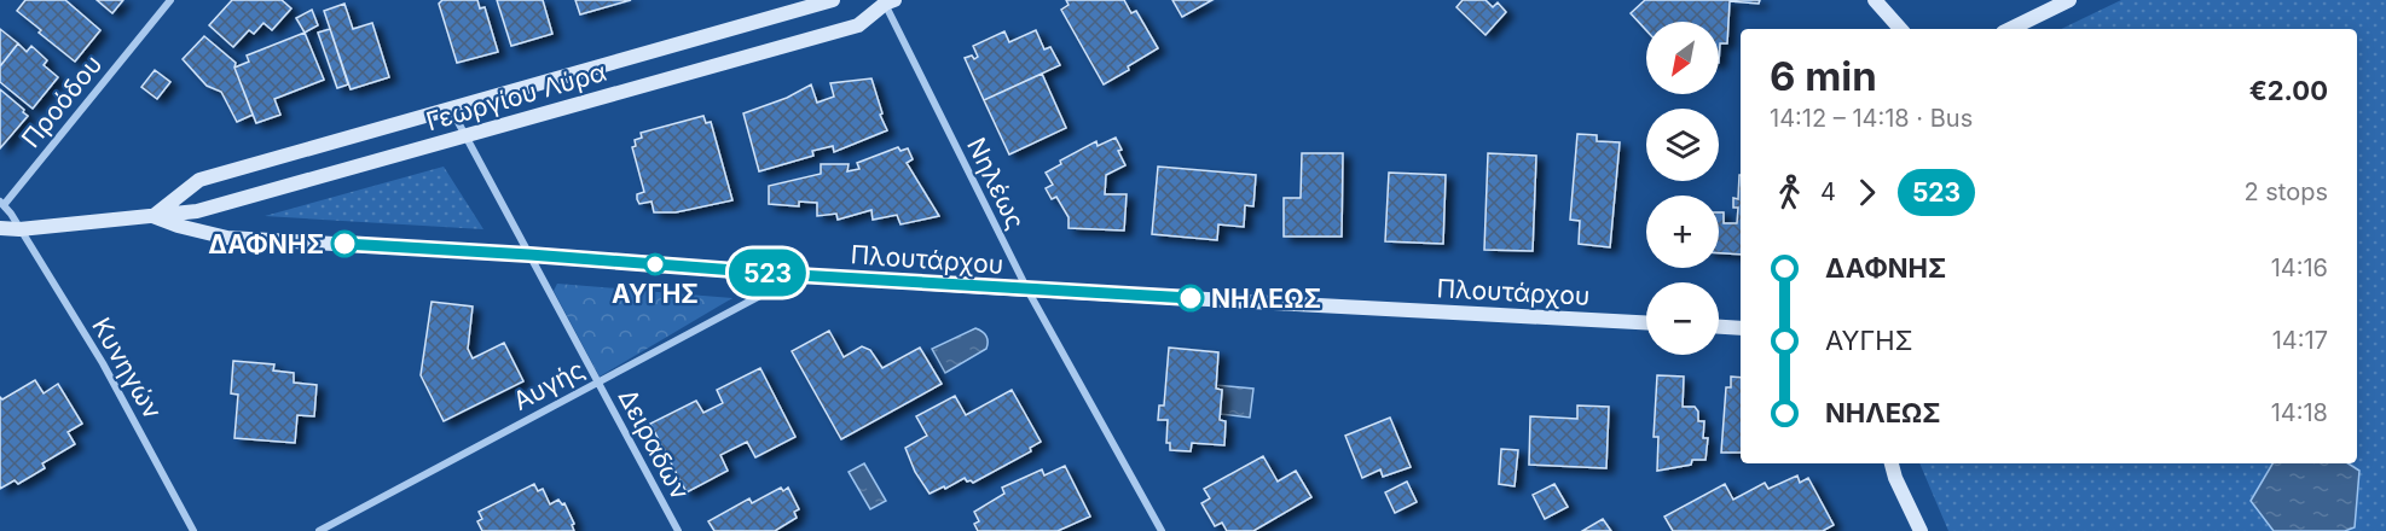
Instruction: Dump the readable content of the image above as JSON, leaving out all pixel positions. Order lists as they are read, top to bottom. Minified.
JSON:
{"streets":{"street":["Γεωργίου Λύρα","Προόδου","Νηλέως","Πλουτάρχου","Κυνηγών","Αυγής","Δειραδων"]},"crossings":[["Γεωργίου Λύρα","Προόδου"],["Γεωργίου Λύρα","Νηλέως"],["Γεωργίου Λύρα","Πλουτάρχου"],["Γεωργίου Λύρα","Κυνηγών"],["Γεωργίου Λύρα","Δειραδων"],["Προόδου","Κυνηγών"],["Νηλέως","Πλουτάρχου"],["Πλουτάρχου","Αυγής"],["Πλουτάρχου","Δειραδων"],["Αυγής","Δειραδων"]],"places":["ΔΑΦΝΗΣ","ΑΥΓΗΣ","ΝΗΛΕΩΣ"],"lines":["bus line 523"],"north":"bottom left","page":{"on_map":"523","map_buttons":["+","−"],"heading":["6 min","14:12 – 14:18 · Bus","€2.00"],"legs":["4","523","2 stops"],"list":[{"name":"ΔΑΦΝΗΣ","value":"14:16"},{"name":"ΑΥΓΗΣ","value":"14:17"},{"name":"ΝΗΛΕΩΣ","value":"14:18"}]}}
